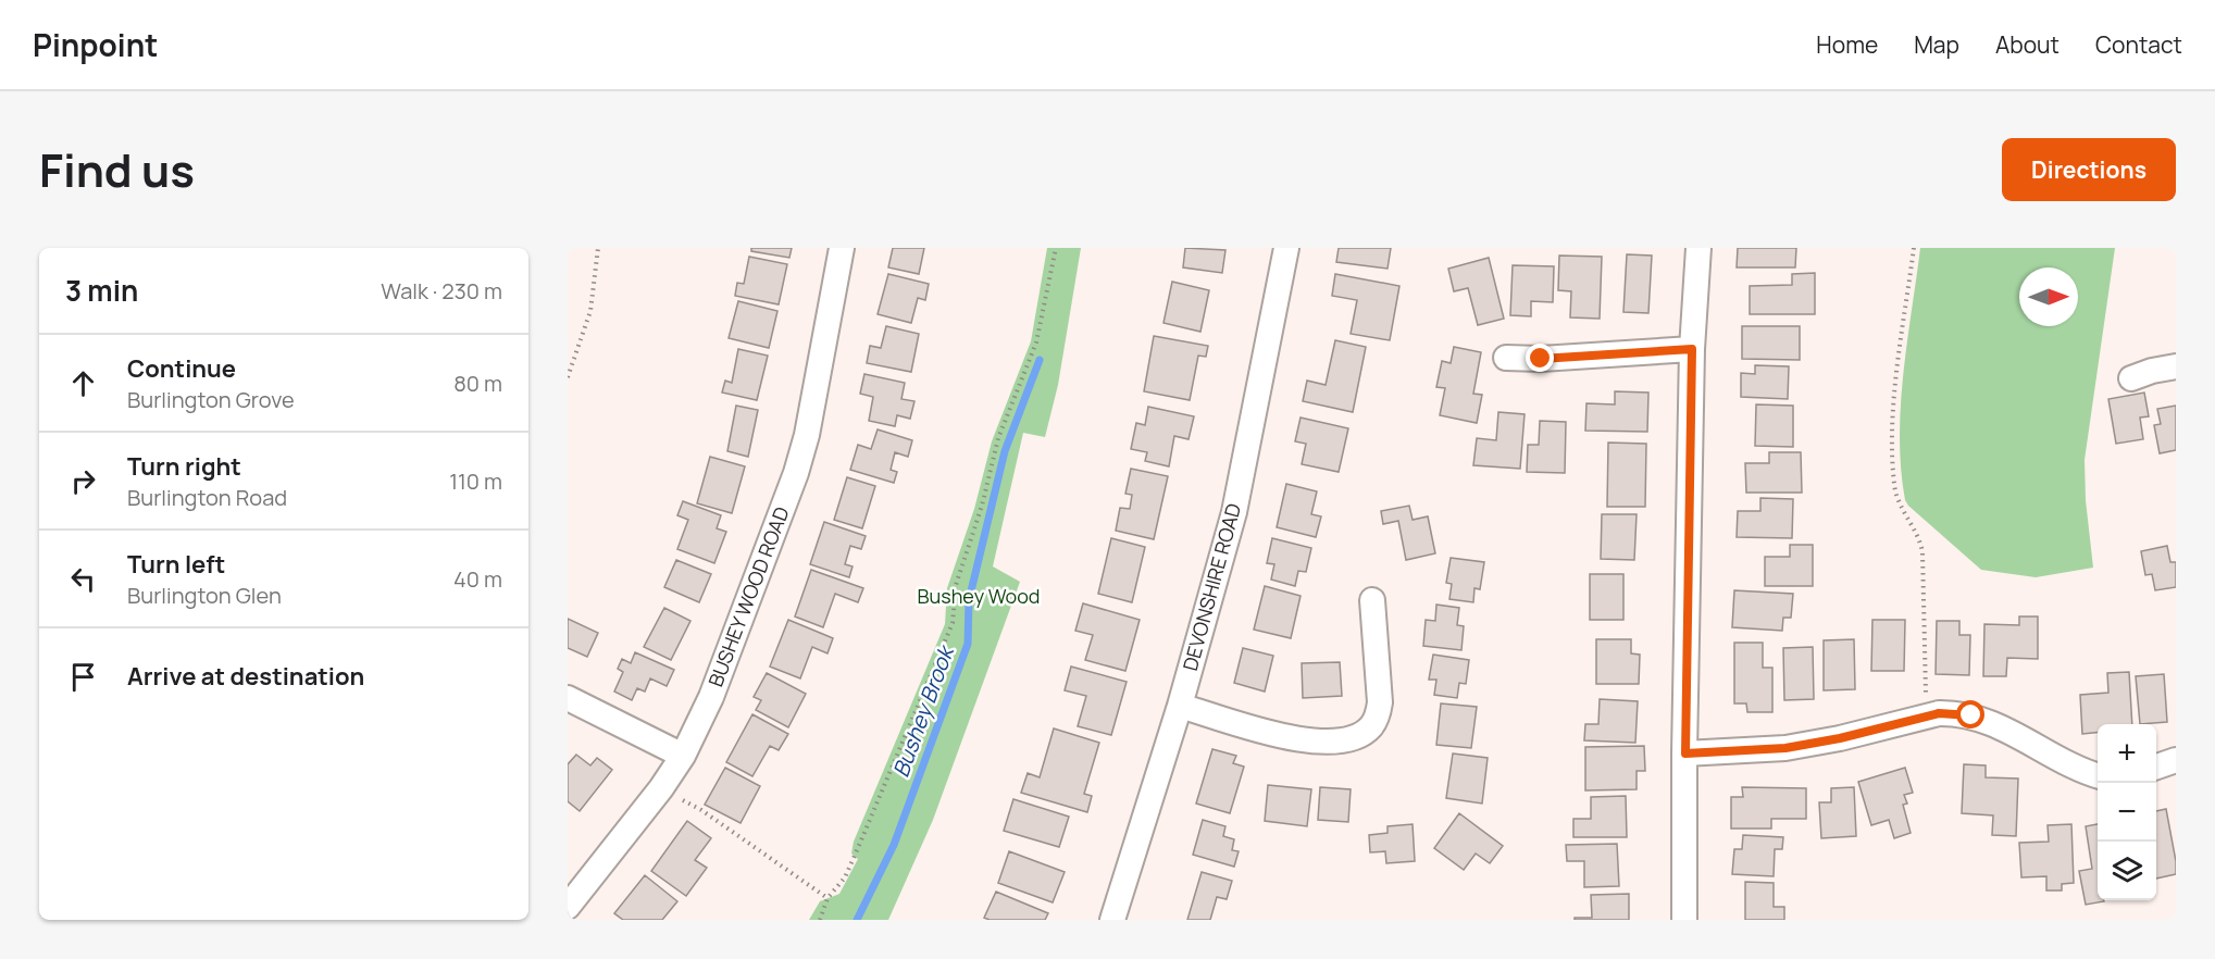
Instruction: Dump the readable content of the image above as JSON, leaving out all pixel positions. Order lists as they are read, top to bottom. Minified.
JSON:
{"streets":{"street":["DEVONSHIRE ROAD","BUSHEY WOOD ROAD"]},"water":["Bushey Brook"],"parks":["Bushey Wood"],"north":"right","page":{"header":"Pinpoint","nav":["Home","Map","About","Contact"],"title":"Find us","buttons":"Directions","heading":["3 min","Walk · 230 m"],"list":[["Continue","Burlington Grove","80 m"],["Turn right","Burlington Road","110 m"],["Turn left","Burlington Glen","40 m"],"Arrive at destination"],"map_buttons":["+","−"]}}
